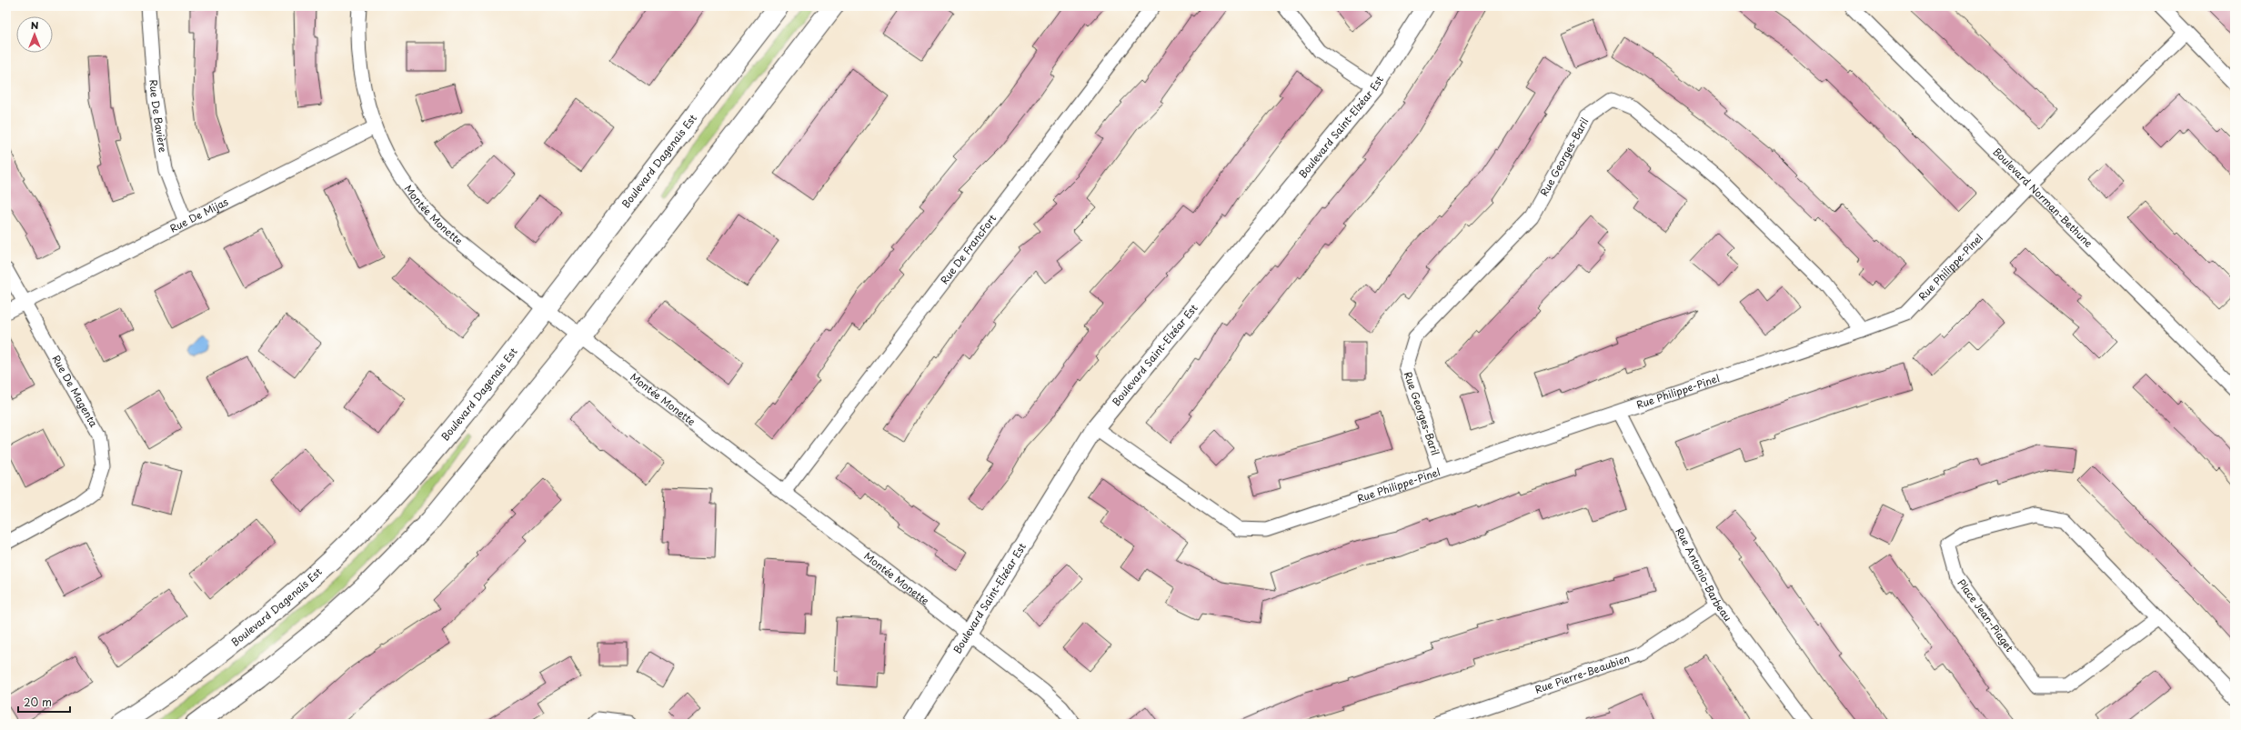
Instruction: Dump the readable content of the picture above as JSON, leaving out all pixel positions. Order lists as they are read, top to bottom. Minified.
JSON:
{"streets":{"main road":["Boulevard Dagenais Est"],"street":["Rue De Bavière","Boulevard Saint-Elzéar Est","Rue Georges-Baril","Boulevard Norman-Bethune","Montée Monette","Rue De Mijas","Rue De FrancFort","Rue Philippe-Pinel","Rue De Magenta","Rue Antonio-Barbeau","Place Jean-Piaget","Rue Pierre-Beaubien"]},"crossings":[["Rue De Bavière","Rue De Mijas"],["Boulevard Saint-Elzéar Est","Montée Monette"],["Boulevard Saint-Elzéar Est","Rue Philippe-Pinel"],["Rue Georges-Baril","Rue Philippe-Pinel"],["Boulevard Dagenais Est","Montée Monette"],["Boulevard Norman-Bethune","Rue Philippe-Pinel"],["Montée Monette","Rue De Mijas"],["Montée Monette","Rue De FrancFort"],["Rue De Mijas","Rue De Magenta"],["Rue Philippe-Pinel","Rue Antonio-Barbeau"],["Rue Antonio-Barbeau","Rue Pierre-Beaubien"]],"scale_bar":"20 m","north":"top"}
